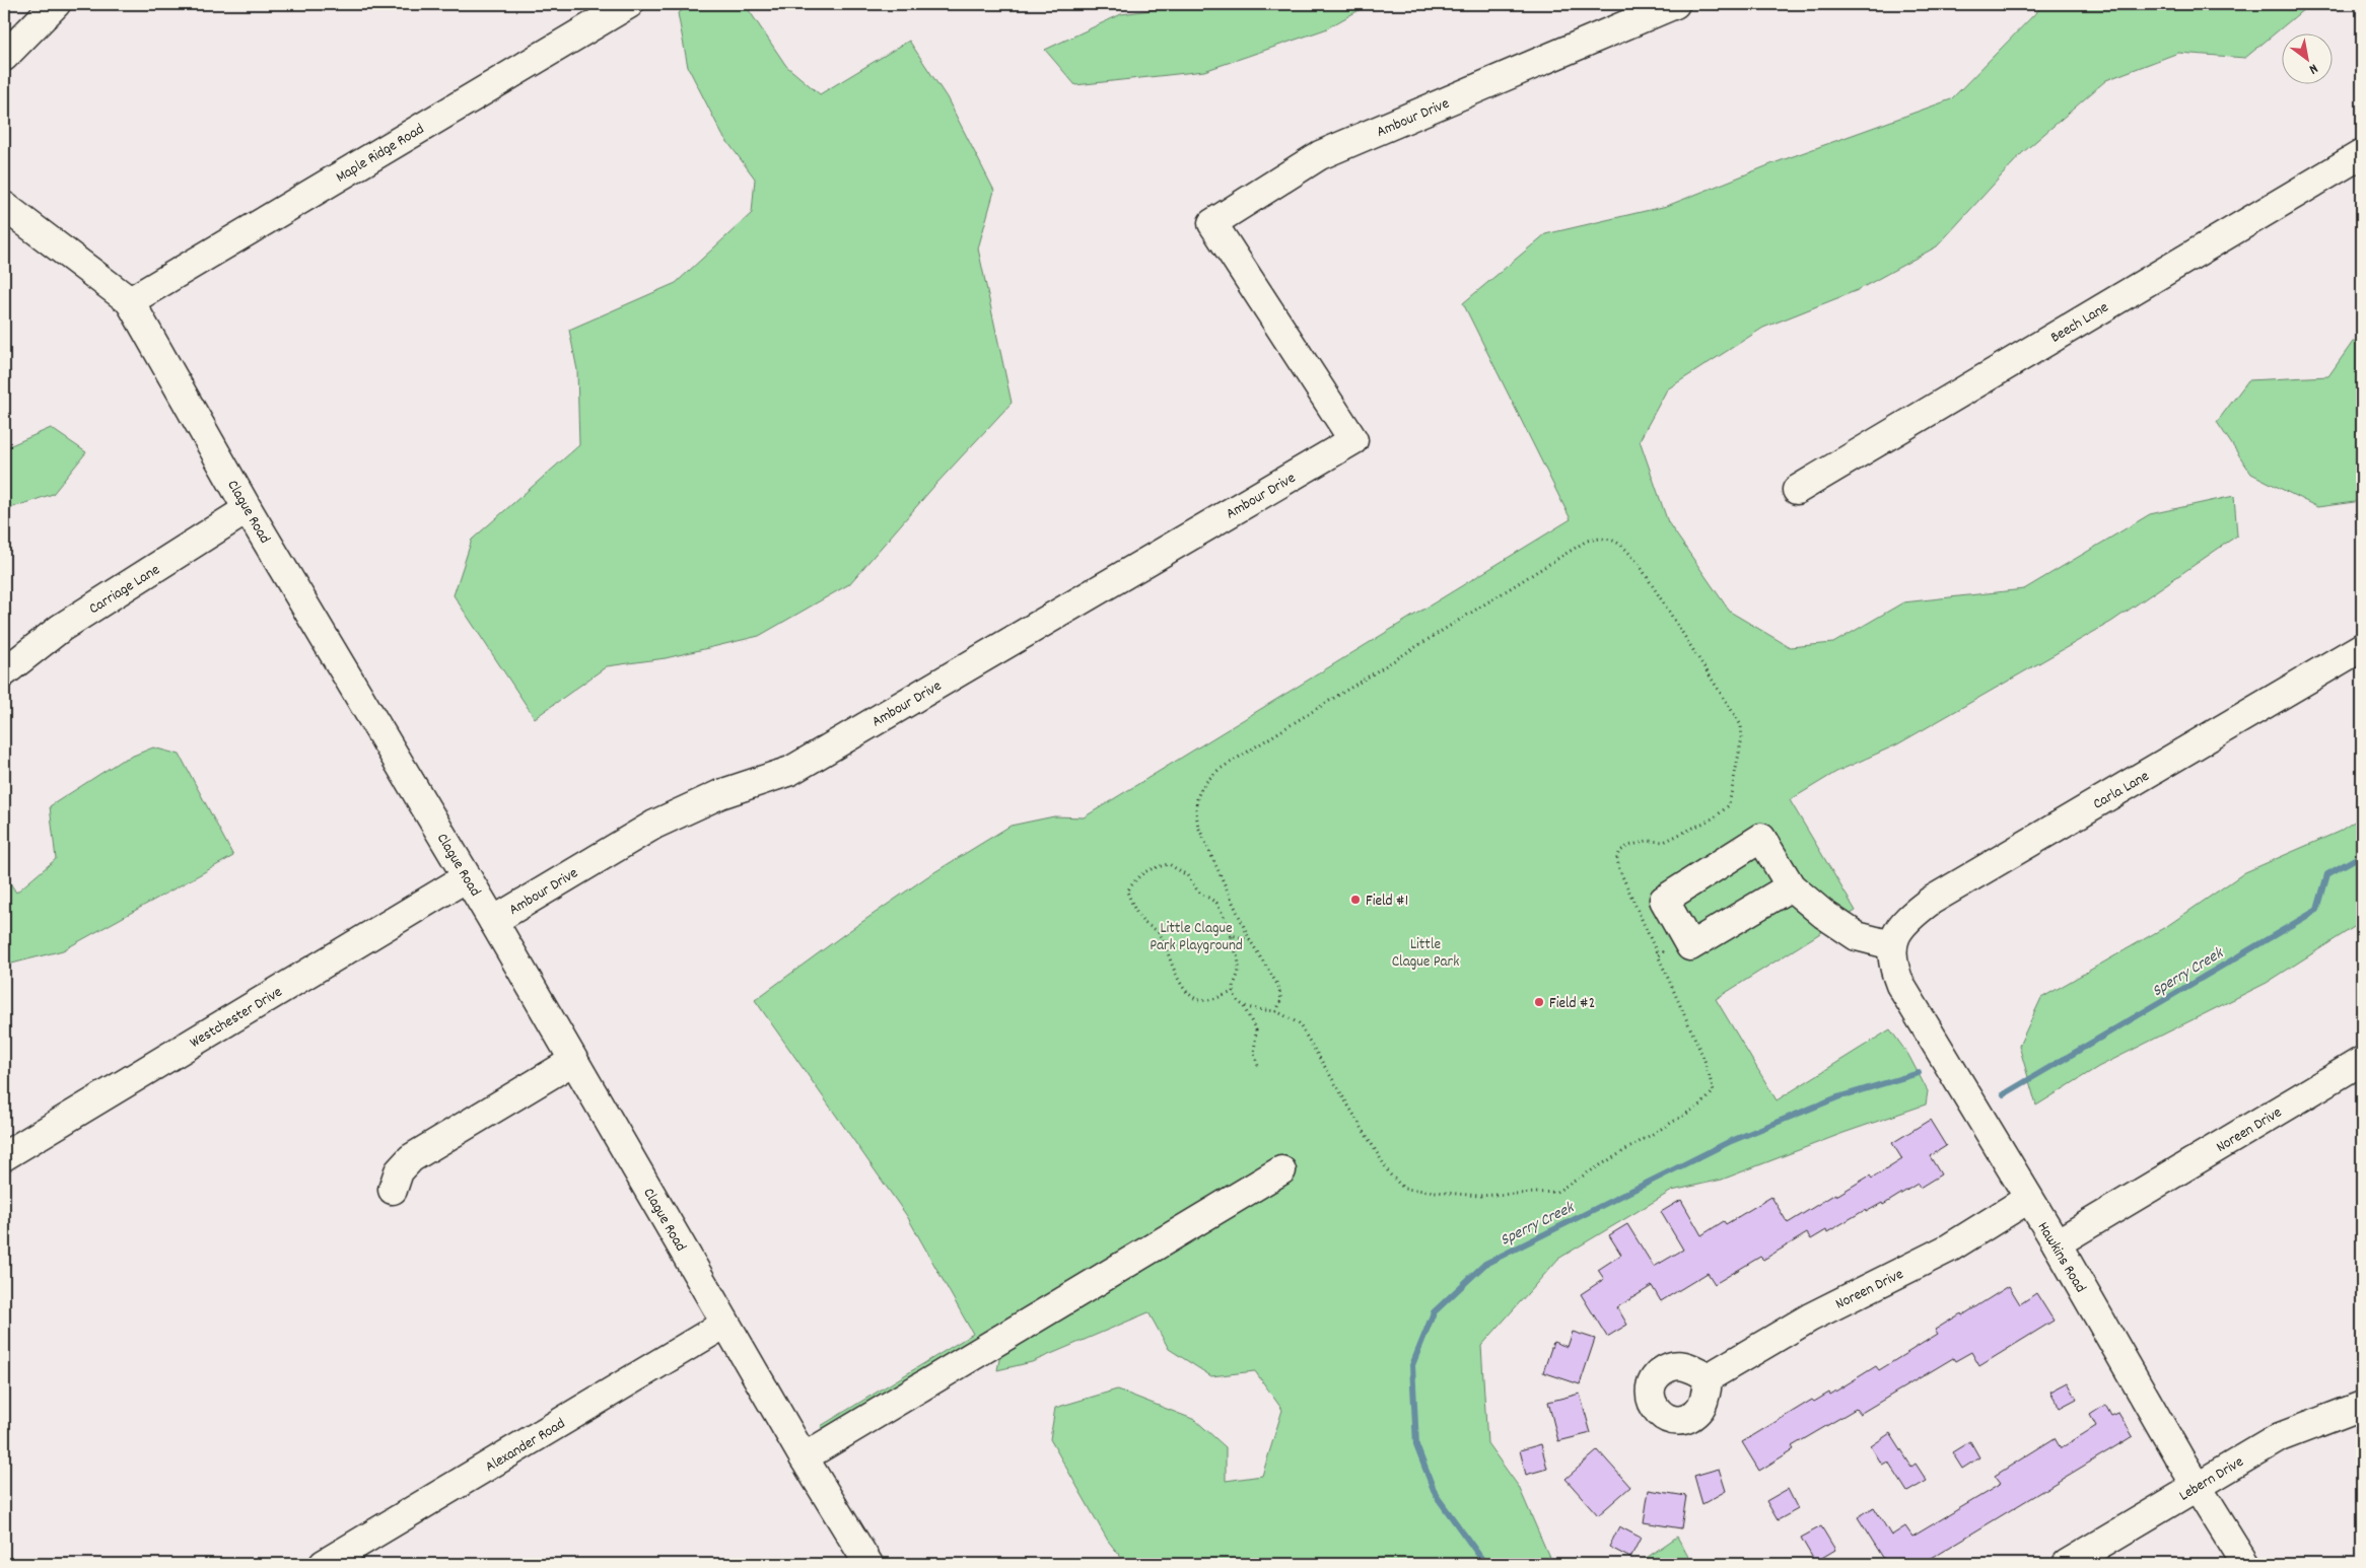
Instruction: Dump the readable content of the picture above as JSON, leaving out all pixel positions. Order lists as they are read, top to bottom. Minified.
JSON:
{"streets":{"street":["Ambour Drive","Maple Ridge Road","Beech Lane","Clague Road","Carriage Lane","Carla Lane","Westchester Drive","Noreen Drive","Hawkins Road","Alexander Road","Lebern Drive"]},"crossings":[["Ambour Drive","Clague Road"],["Maple Ridge Road","Clague Road"],["Clague Road","Carriage Lane"],["Clague Road","Westchester Drive"],["Clague Road","Alexander Road"],["Carla Lane","Hawkins Road"],["Noreen Drive","Hawkins Road"],["Hawkins Road","Lebern Drive"]],"water":["Sperry Creek"],"parks":["Little Clague Park Playground","Little Clague Park"],"places":["Field #1","Field #2"],"north":"bottom right"}
